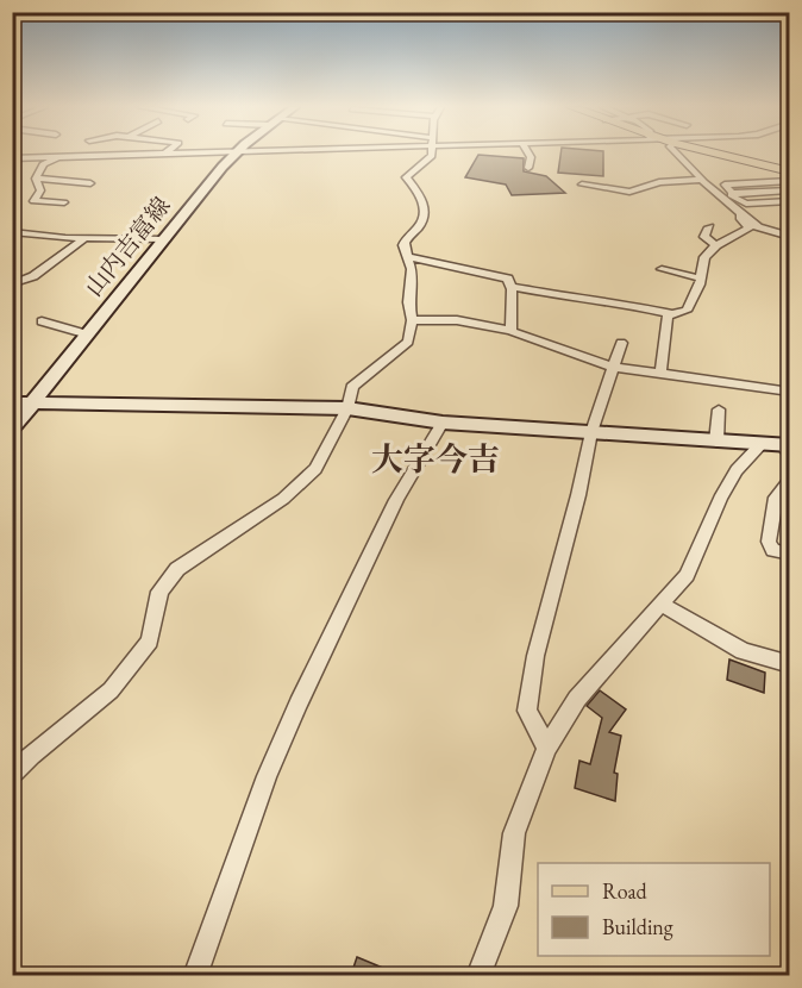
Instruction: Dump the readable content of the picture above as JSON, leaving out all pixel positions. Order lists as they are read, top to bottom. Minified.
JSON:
{"streets":{"main road":["山内吉富線"]},"districts":["大字今吉"],"legend":["Road","Building"]}
